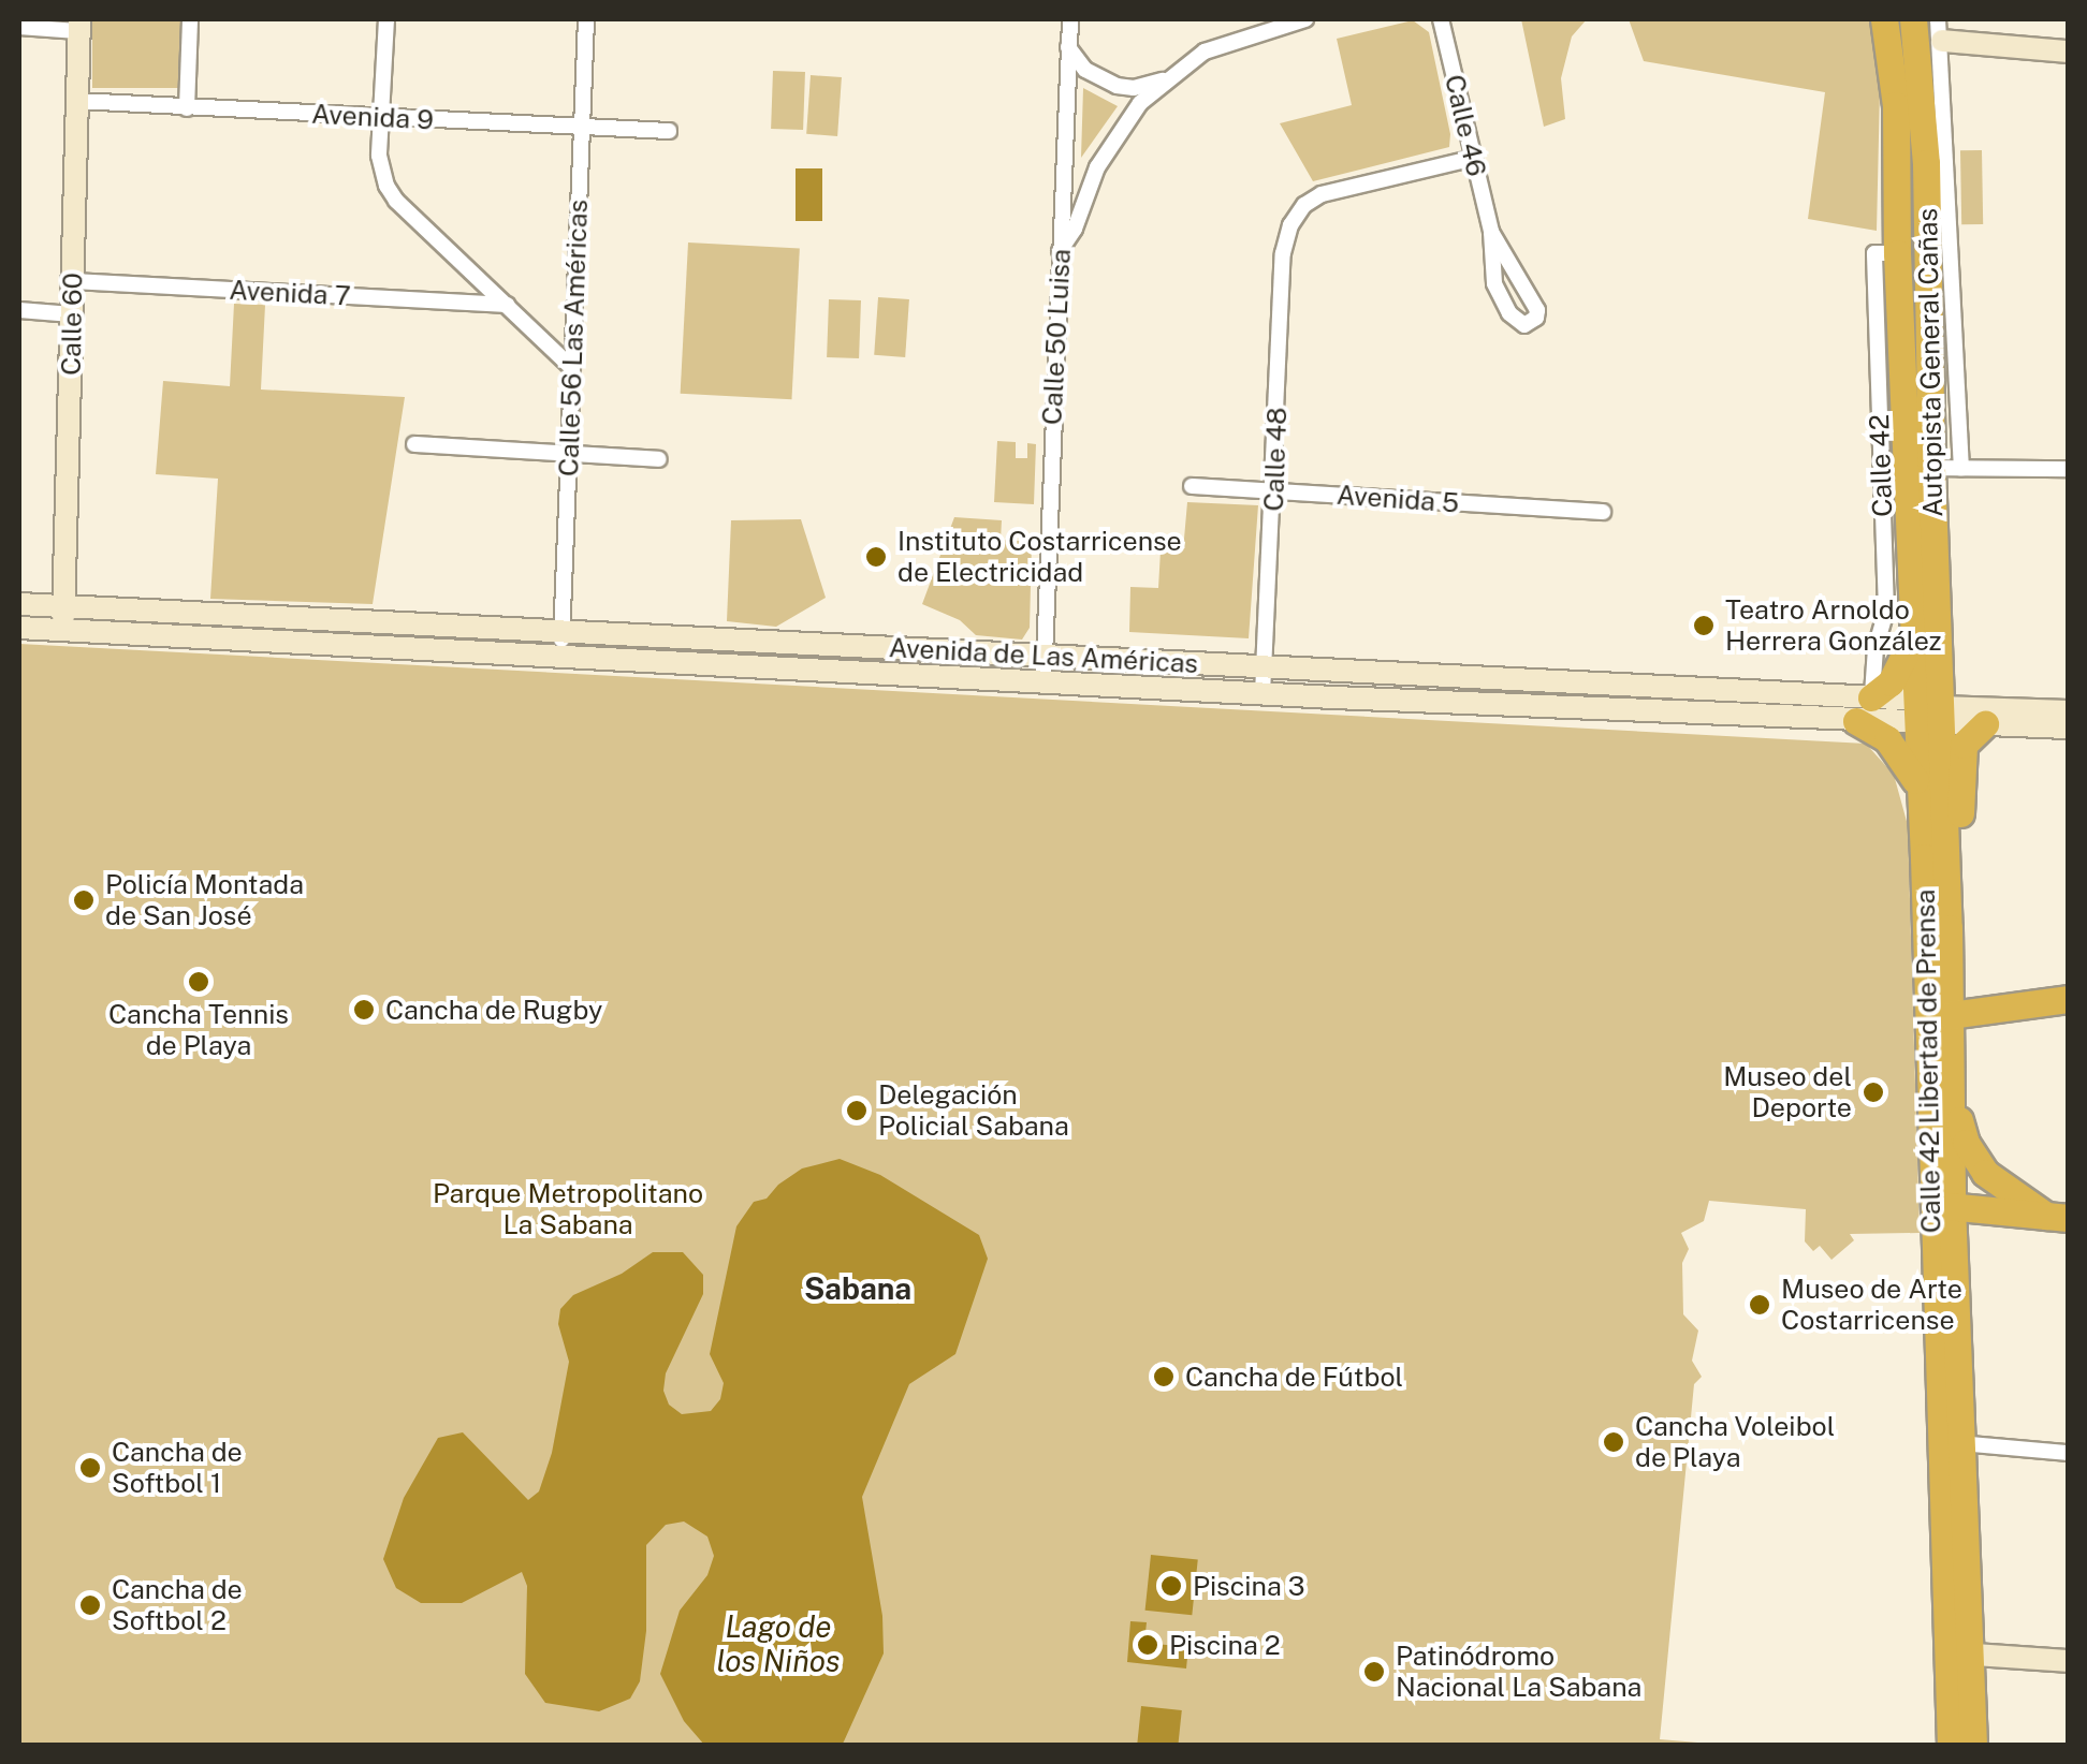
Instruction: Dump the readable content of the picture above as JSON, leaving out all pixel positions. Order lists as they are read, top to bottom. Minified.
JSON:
{"streets":{"highway":["Autopista General Cañas","Calle 42 Libertad de Prensa"],"main road":["Calle 60","Avenida de Las Américas"],"street":["Avenida 9","Calle 46","Avenida 7","Calle 50 Luisa","Calle 56 Las Américas","Calle 48","Calle 42","Avenida 5"]},"crossings":[["Avenida 9","Calle 60"],["Avenida 9","Calle 56 Las Américas"],["Calle 46","Calle 48"],["Avenida 7","Calle 60"],["Calle 60","Avenida de Las Américas"],["Calle 50 Luisa","Avenida de Las Américas"],["Calle 56 Las Américas","Avenida de Las Américas"],["Autopista General Cañas","Calle 42"],["Autopista General Cañas","Avenida de Las Américas"],["Autopista General Cañas","Calle 42 Libertad de Prensa"],["Calle 48","Avenida 5"],["Calle 48","Avenida de Las Américas"],["Calle 42","Avenida de Las Américas"],["Avenida de Las Américas","Calle 42 Libertad de Prensa"]],"districts":["Sabana"],"water":["Lago de los Niños"],"parks":["Parque Metropolitano La Sabana"],"places":["Instituto Costarricense de Electricidad","Teatro Arnoldo Herrera González","Policía Montada de San José","Cancha Tennis de Playa","Cancha de Rugby","Museo del Deporte","Delegación Policial Sabana","Museo de Arte Costarricense","Cancha de Fútbol","Cancha Voleibol de Playa","Cancha de Softbol 1","Piscina 3","Cancha de Softbol 2","Piscina 2","Patinódromo Nacional La Sabana"]}
